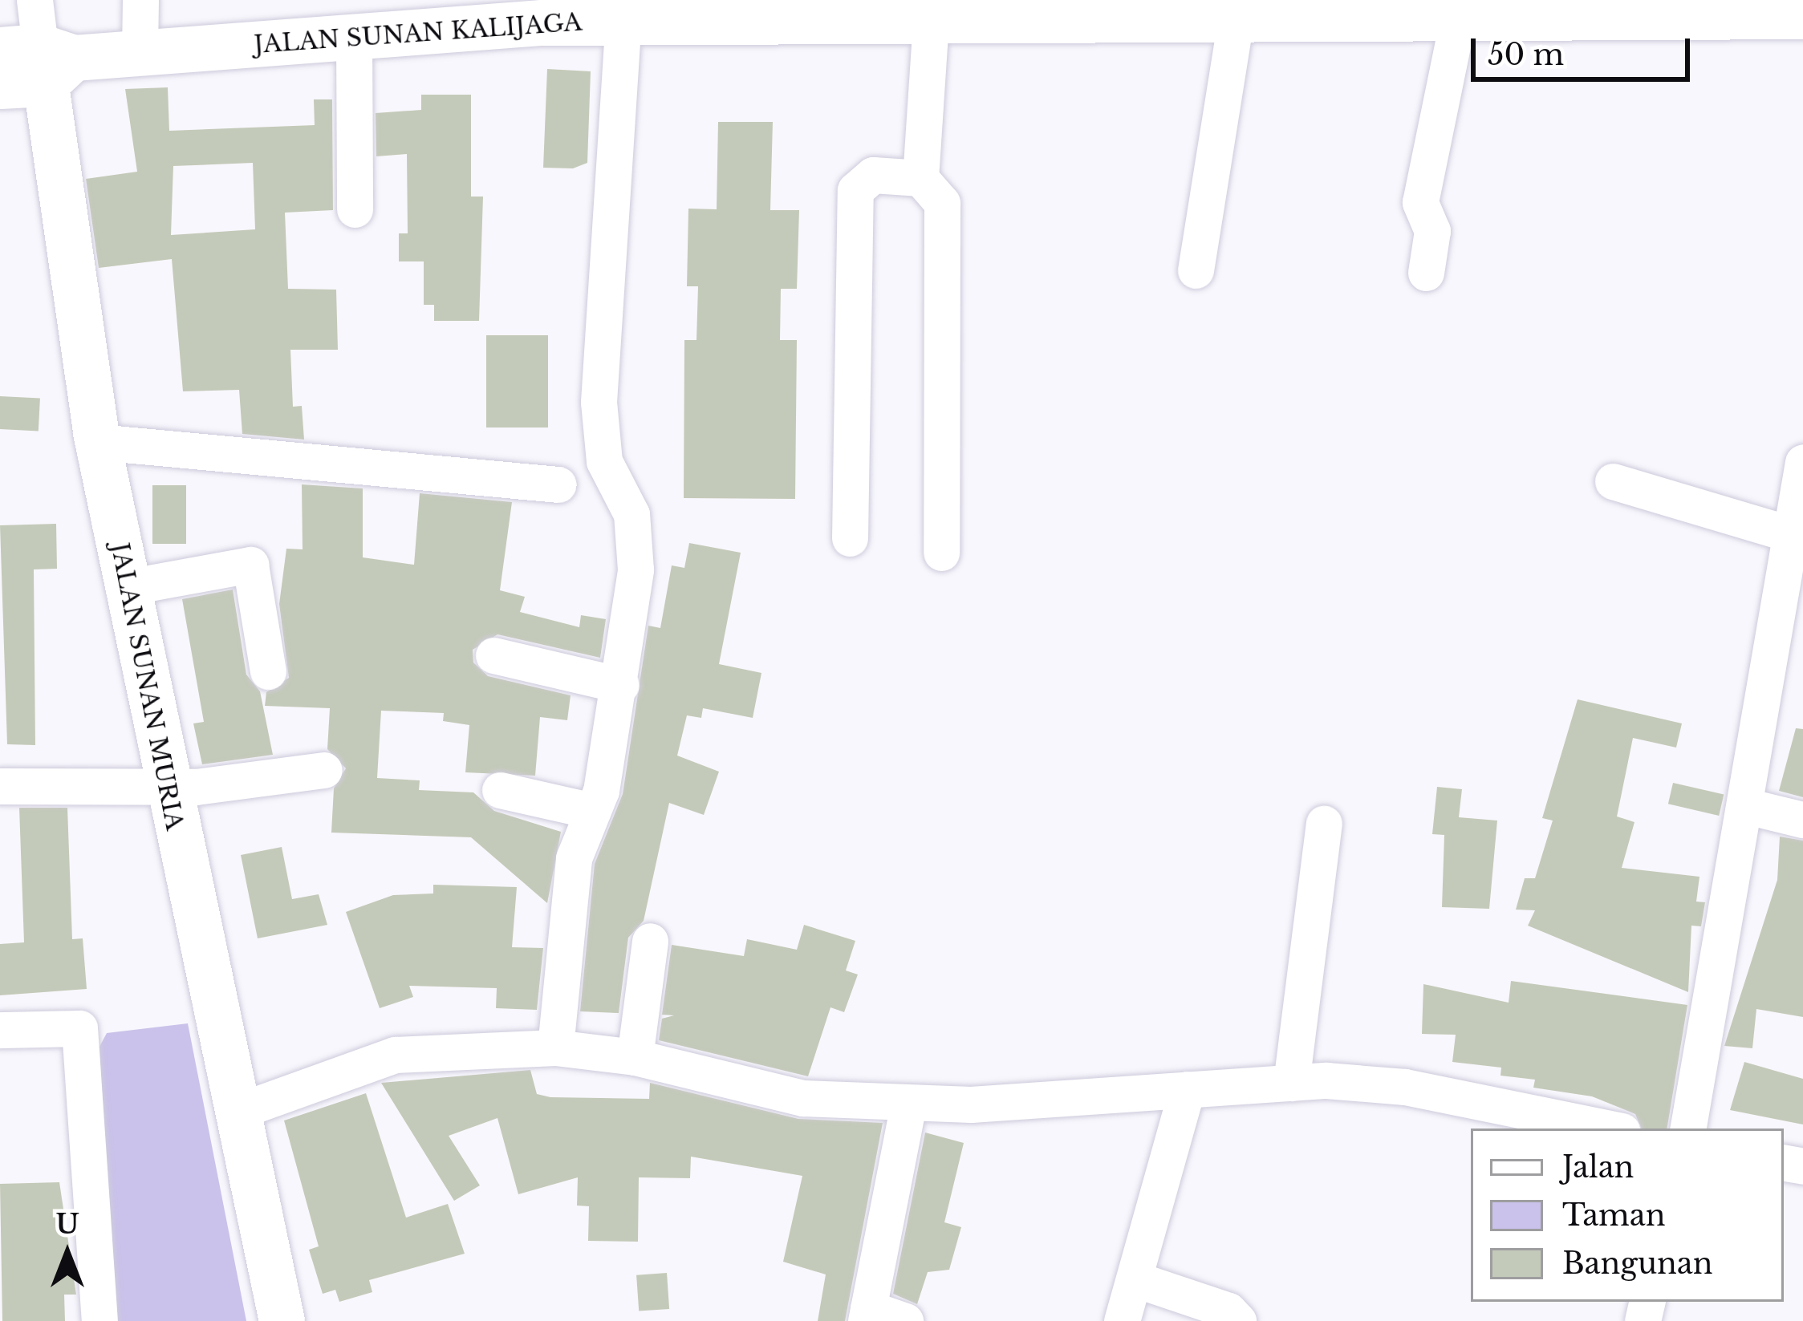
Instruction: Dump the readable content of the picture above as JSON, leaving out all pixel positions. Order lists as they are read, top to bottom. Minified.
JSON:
{"streets":{"main road":["JALAN SUNAN KALIJAGA","JALAN SUNAN MURIA"]},"crossings":[["JALAN SUNAN KALIJAGA","JALAN SUNAN MURIA"]],"legend":["Jalan","Taman","Bangunan"],"scale_bar":"50 m","north":"top"}
